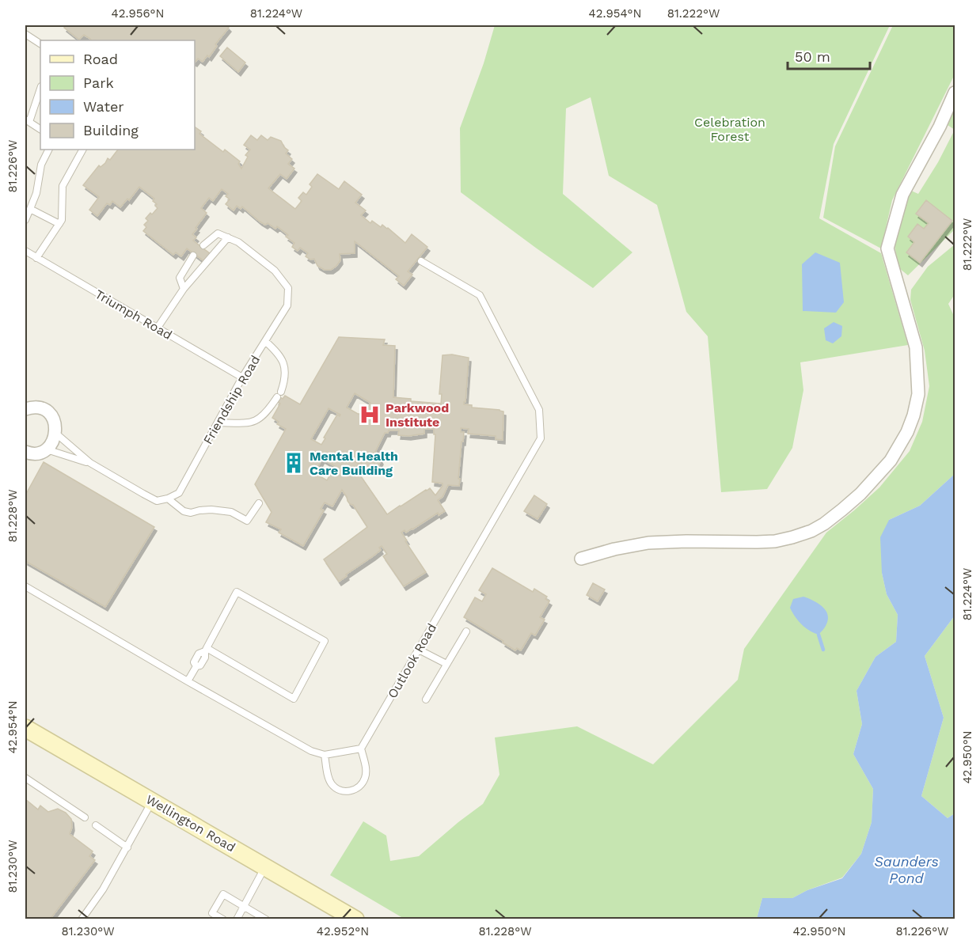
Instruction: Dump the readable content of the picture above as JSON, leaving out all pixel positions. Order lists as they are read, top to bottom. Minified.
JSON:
{"streets":{"main road":["Wellington Road"],"lane":["Triumph Road","Friendship Road","Outlook Road"]},"crossings":[["Triumph Road","Friendship Road"]],"water":["Saunders Pond"],"parks":["Celebration Forest"],"places":{"hospital":["Parkwood Institute"],"building":["Mental Health Care Building"]},"legend":["Road","Park","Water","Building"],"scale_bar":"50 m","coordinates":["42.956°N","81.224°W","42.954°N","81.222°W","81.226°W","81.228°W","42.950°N","81.230°W","42.952°N"]}
